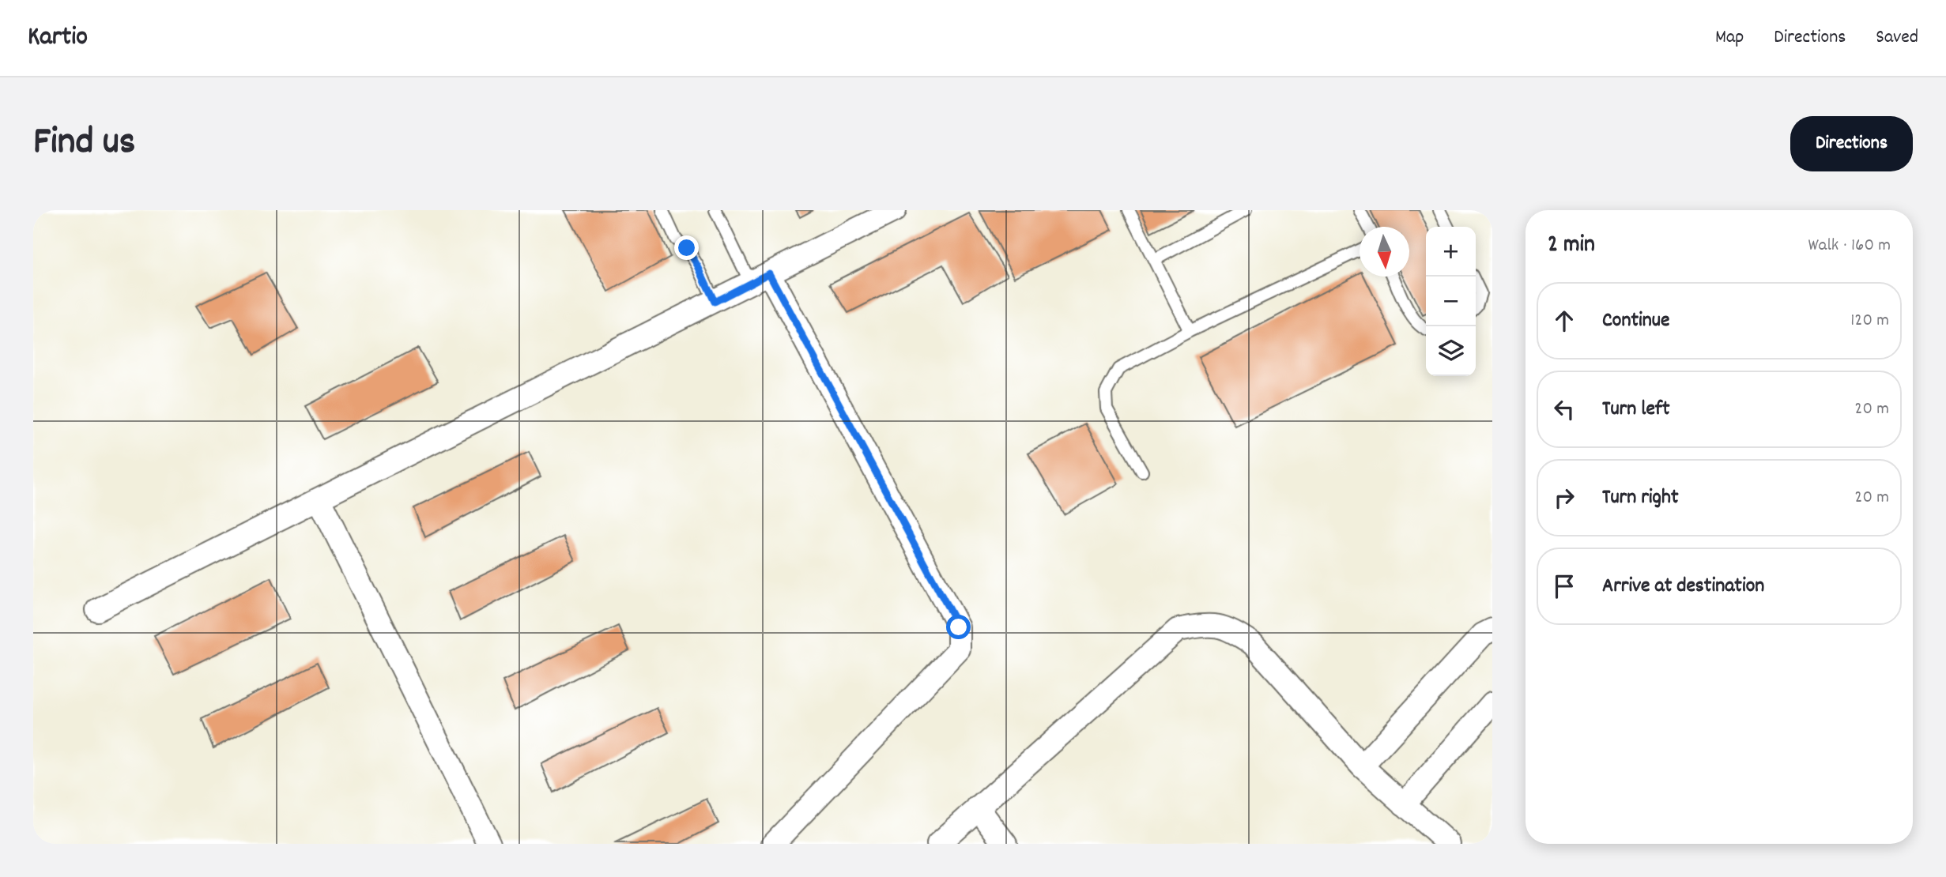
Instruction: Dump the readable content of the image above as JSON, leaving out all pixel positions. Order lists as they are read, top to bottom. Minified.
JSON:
{"north":"bottom","page":{"header":"Kartio","nav":["Map","Directions","Saved"],"title":"Find us","buttons":"Directions","heading":["2 min","Walk · 160 m"],"map_buttons":["+","−"],"list":[["Continue","120 m"],["Turn left","20 m"],["Turn right","20 m"],"Arrive at destination"]}}
